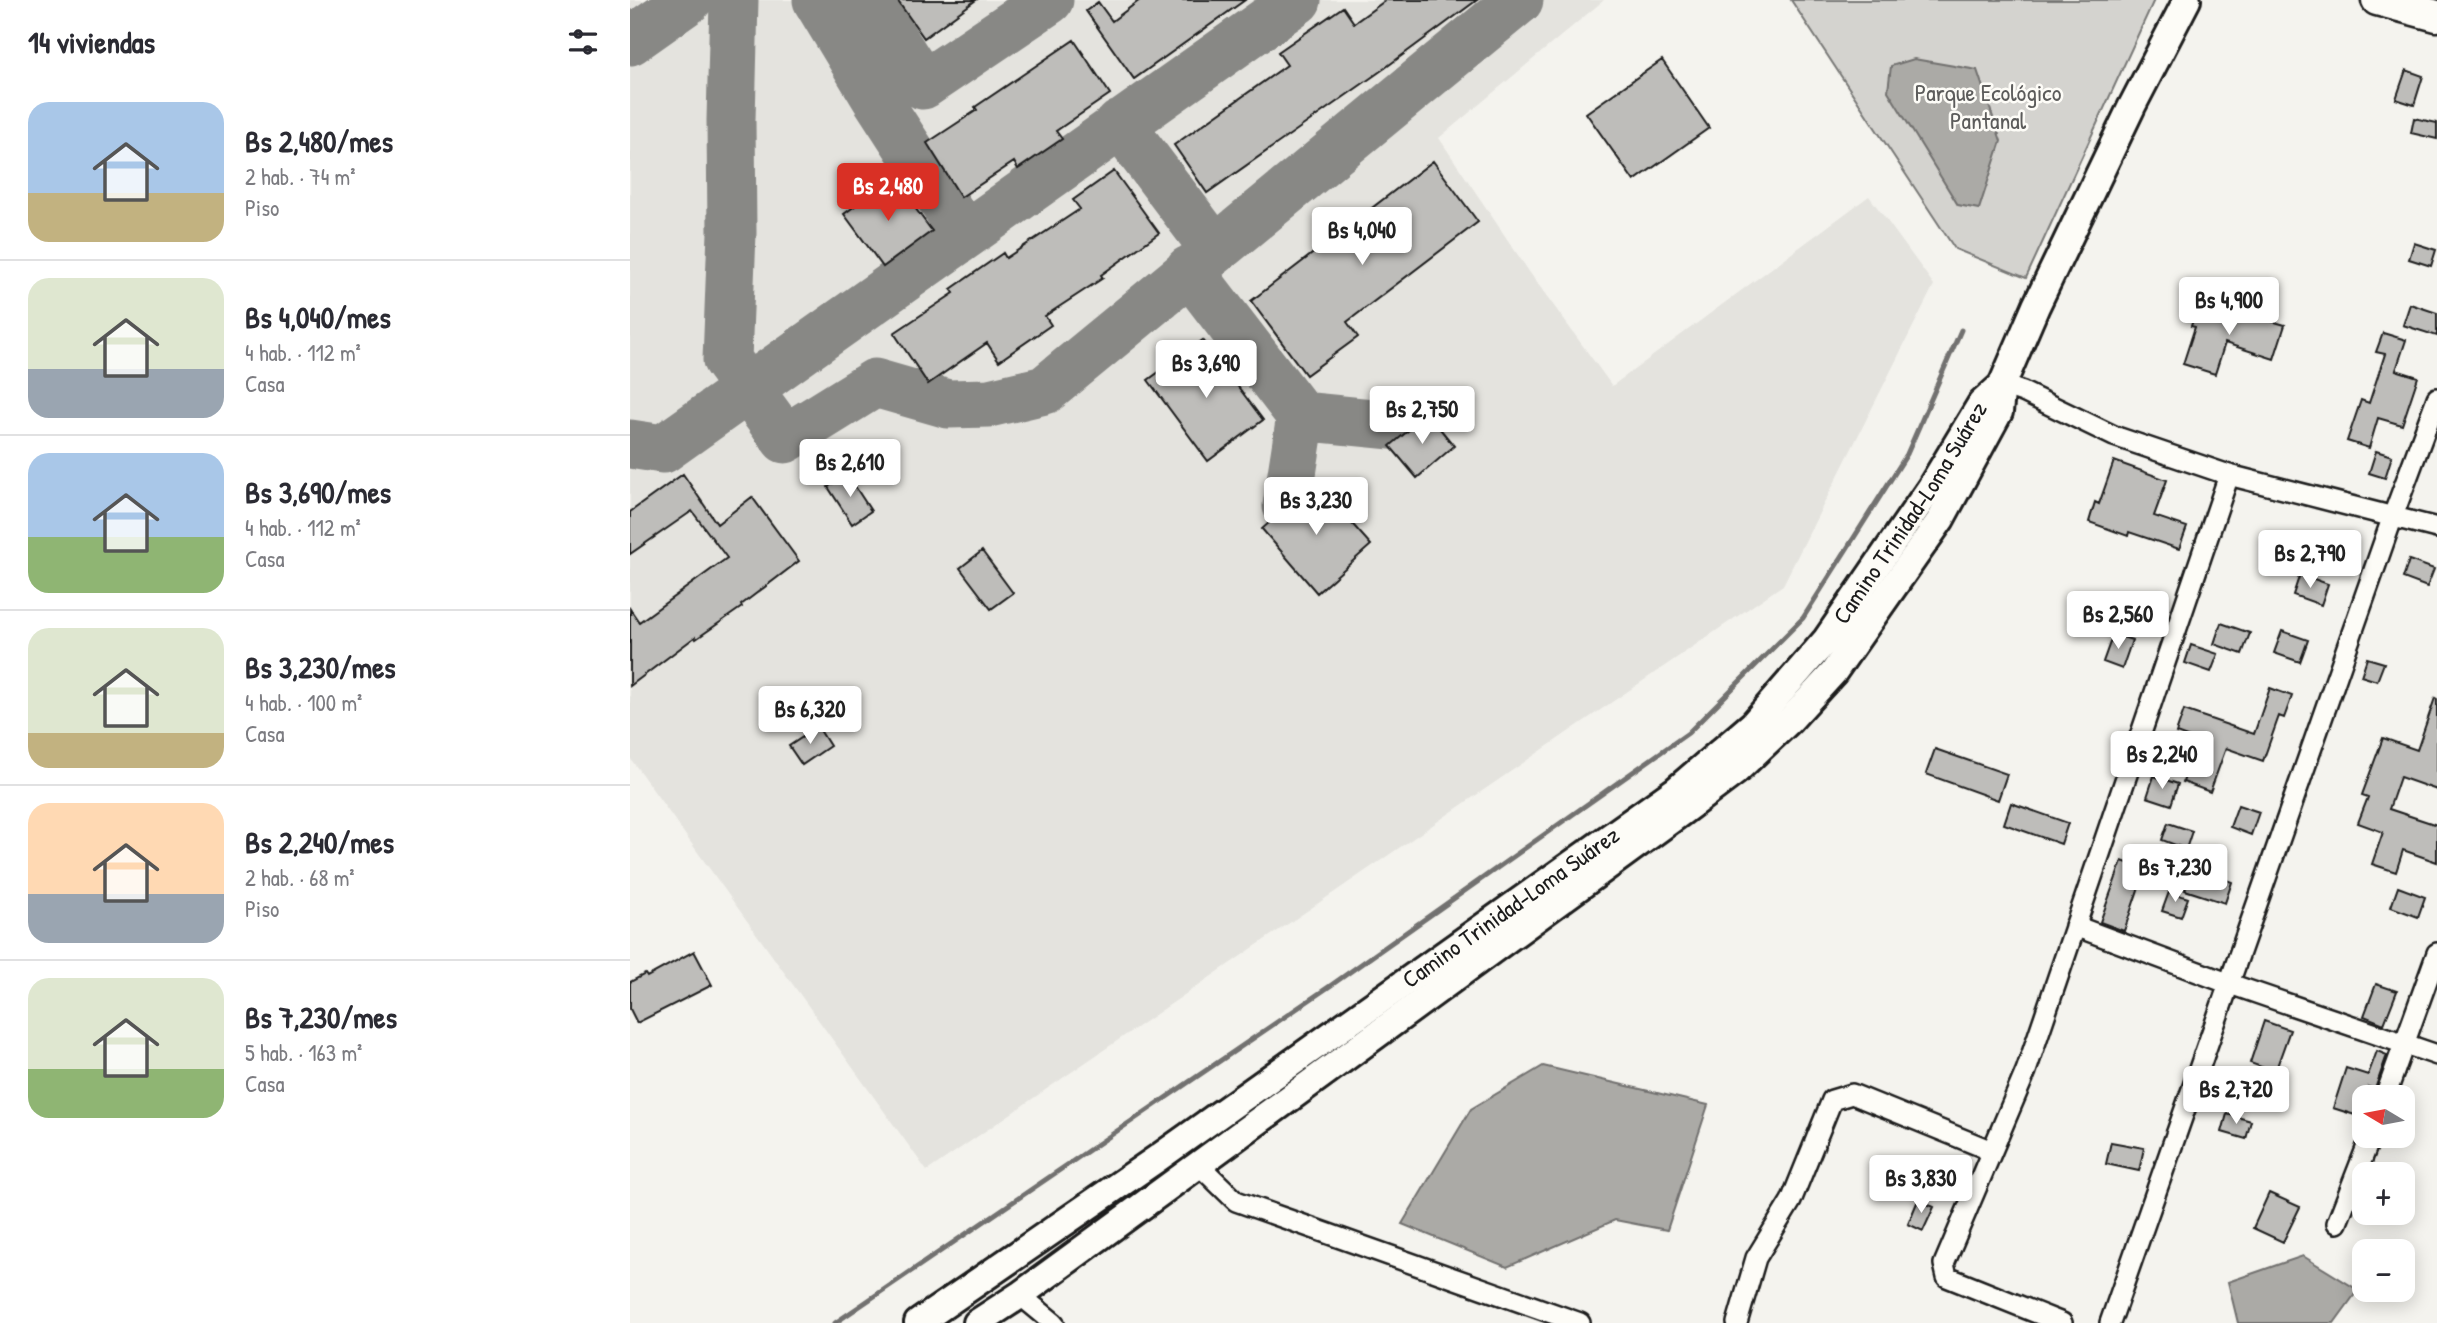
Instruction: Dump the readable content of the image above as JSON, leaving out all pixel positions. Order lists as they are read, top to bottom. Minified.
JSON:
{"streets":{"street":["Camino Trinidad-Loma Suárez"]},"parks":["Parque Ecológico Pantanal"],"north":"left","page":{"heading":"14 viviendas","list":[{"name":"Bs 2,480/mes","note":"2 hab. · 74 m² · Piso"},{"name":"Bs 4,040/mes","note":"4 hab. · 112 m² · Casa"},{"name":"Bs 3,690/mes","note":"4 hab. · 112 m² · Casa"},{"name":"Bs 3,230/mes","note":"4 hab. · 100 m² · Casa"},{"name":"Bs 2,240/mes","note":"2 hab. · 68 m² · Piso"},{"name":"Bs 7,230/mes","note":"5 hab. · 163 m² · Casa"}],"price":["Bs 2,480","Bs 4,040","Bs 4,900","Bs 3,690","Bs 2,750","Bs 2,610","Bs 3,230","Bs 2,790","Bs 2,560","Bs 6,320","Bs 2,240","Bs 7,230","Bs 2,720","Bs 3,830"],"map_buttons":["+","−"]}}
